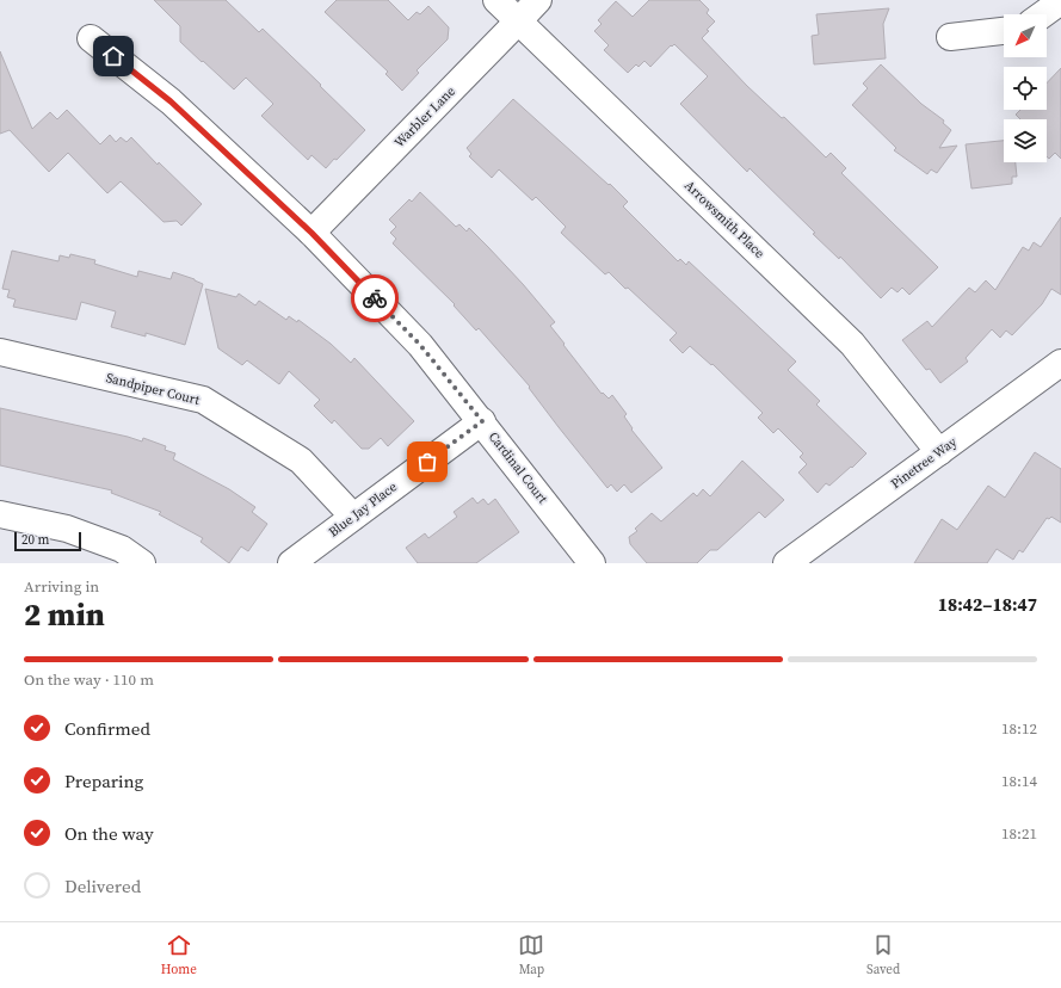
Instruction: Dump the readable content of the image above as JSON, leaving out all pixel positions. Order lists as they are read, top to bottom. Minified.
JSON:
{"streets":{"street":["Warbler Lane","Arrowsmith Place","Sandpiper Court","Pinetree Way","Cardinal Court","Blue Jay Place"]},"crossings":[["Warbler Lane","Arrowsmith Place"],["Warbler Lane","Cardinal Court"],["Arrowsmith Place","Pinetree Way"],["Sandpiper Court","Blue Jay Place"],["Cardinal Court","Blue Jay Place"]],"scale_bar":"20 m","north":"bottom left","page":{"scale":"20 m","heading":["2 min","Arriving in","18:42–18:47"],"bar":"On the way · 110 m","list":[["Confirmed","18:12"],["Preparing","18:14"],["On the way","18:21"],"Delivered"],"tabs":["Home","Map","Saved"]}}
